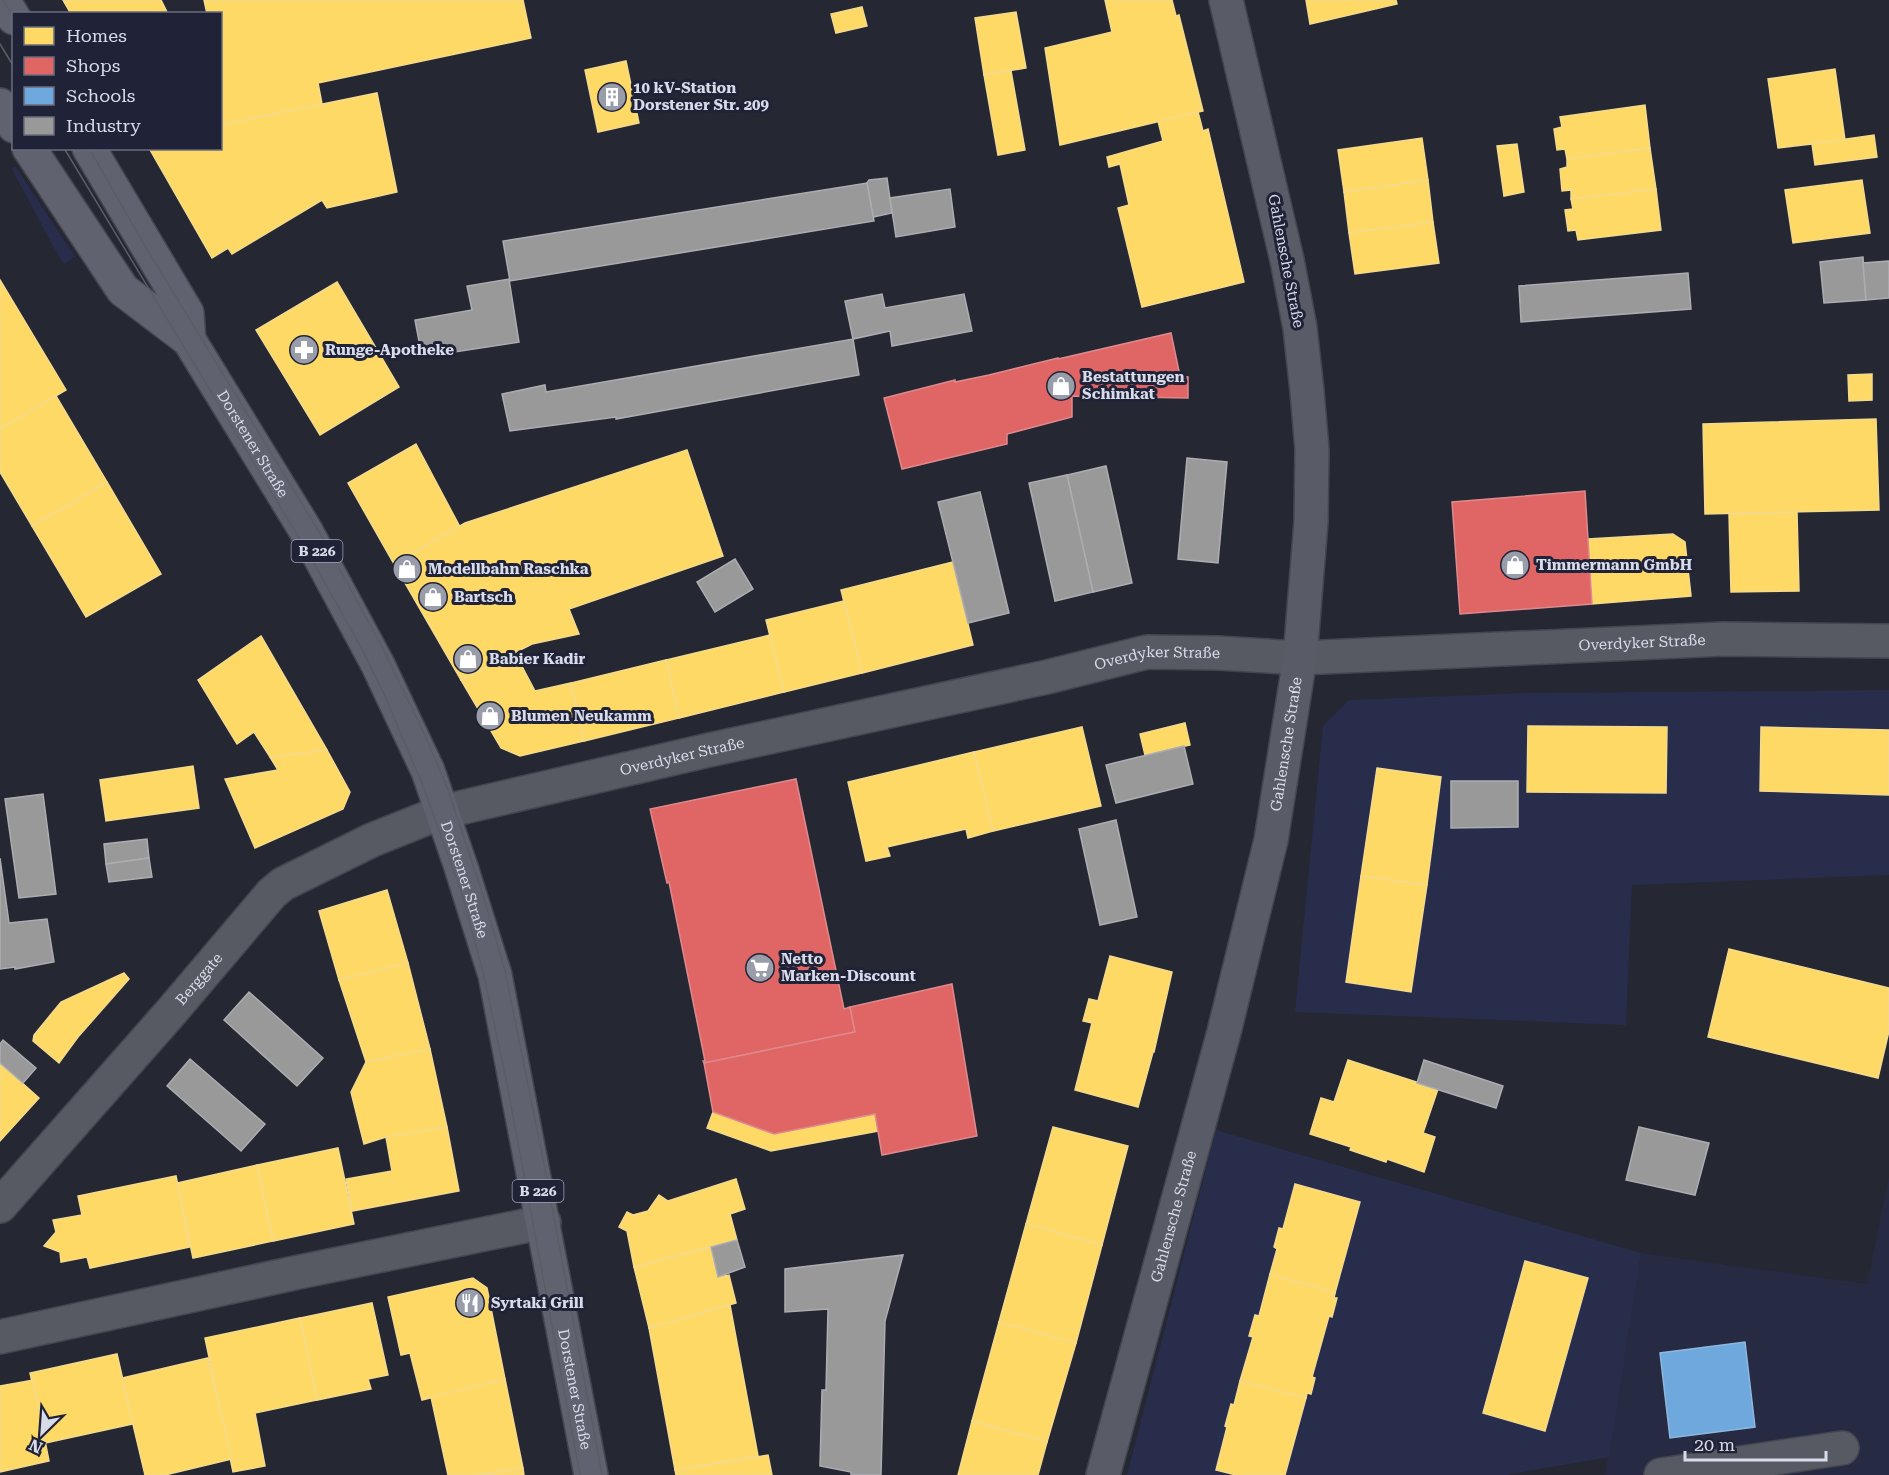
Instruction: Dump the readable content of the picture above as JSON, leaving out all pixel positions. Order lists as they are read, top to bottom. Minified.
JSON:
{"streets":{"main road":["Dorstener Straße","B 226"],"street":["Gahlensche Straße","Overdyker Straße","Berggate"]},"crossings":[["Gahlensche Straße","Overdyker Straße"],["Dorstener Straße","Overdyker Straße"],["Dorstener Straße","Berggate"],["Overdyker Straße","Berggate"]],"places":{"building":["10 kV-Station Dorstener Str. 209"],"pharmacy":["Runge-Apotheke"],"shop":["Bestattungen Schimkat","Timmermann GmbH","Modellbahn Raschka","Bartsch","Babier Kadir","Blumen Neukamm"],"supermarket":["Netto Marken-Discount"],"restaurant":["Syrtaki Grill"]},"legend":["Homes","Shops","Schools","Industry"],"scale_bar":"20 m","north":"bottom left"}
